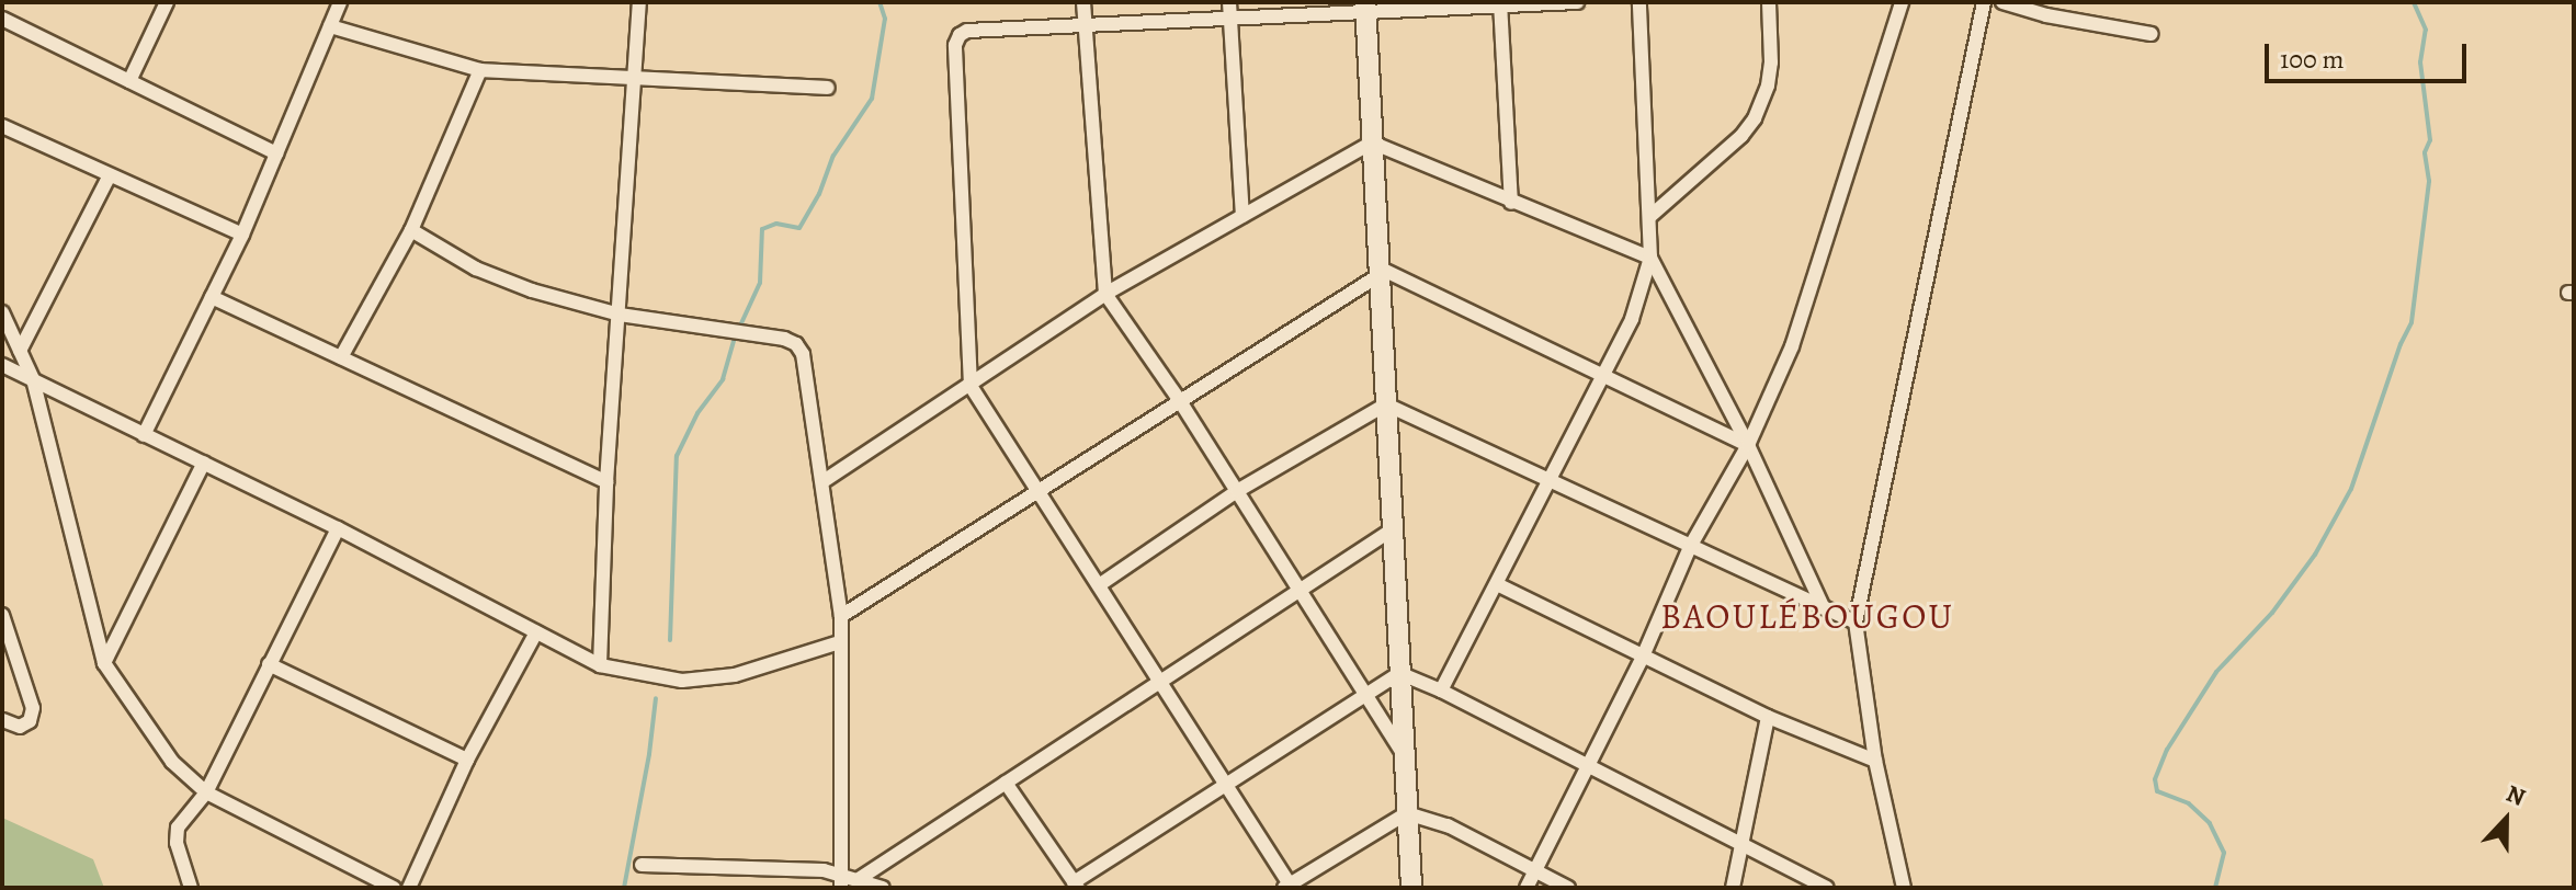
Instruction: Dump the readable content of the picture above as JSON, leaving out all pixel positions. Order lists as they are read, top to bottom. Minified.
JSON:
{"districts":["BAOULÉBOUGOU"],"scale_bar":"100 m","north":"top"}
